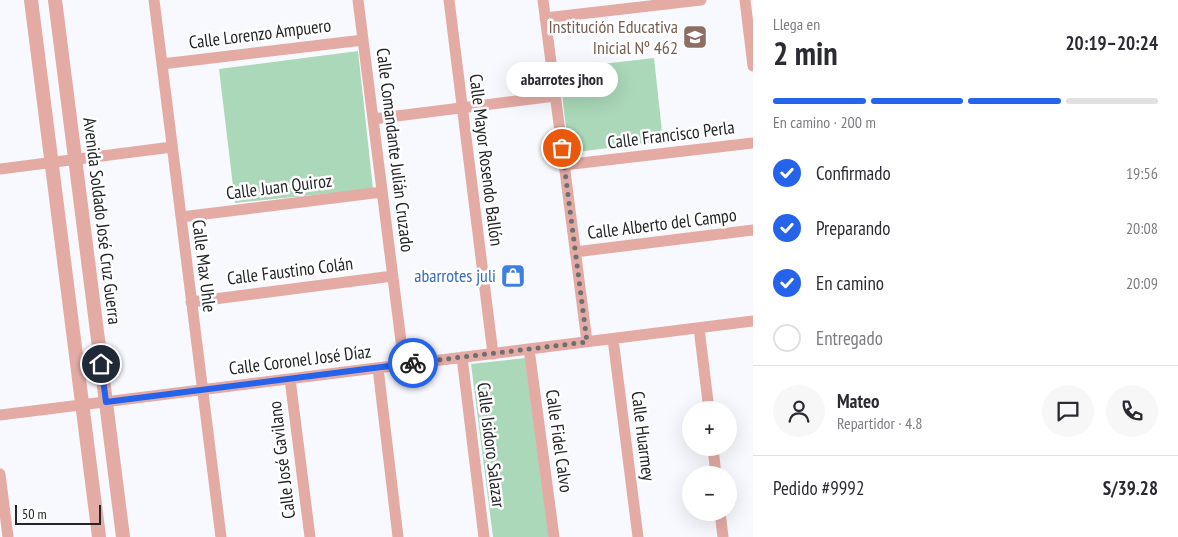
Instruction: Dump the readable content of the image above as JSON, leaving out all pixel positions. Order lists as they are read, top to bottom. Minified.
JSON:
{"streets":{"street":["Calle Lorenzo Ampuero","Calle Francisco Perla","Calle Comandante Julián Cruzado","Calle Mayor Rosendo Ballón","Calle Juan Quiroz","Avenida Soldado José Cruz Guerra","Calle Alberto del Campo","Calle Max Uhle","Calle Faustino Colán","Calle Coronel José Díaz","Calle Huarmey","Calle Fidel Calvo","Calle Isidoro Salazar","Calle José Gavilano"]},"crossings":[["Calle Lorenzo Ampuero","Calle Comandante Julián Cruzado"],["Calle Lorenzo Ampuero","Calle Max Uhle"],["Calle Comandante Julián Cruzado","Calle Juan Quiroz"],["Calle Comandante Julián Cruzado","Calle Faustino Colán"],["Calle Comandante Julián Cruzado","Calle Coronel José Díaz"],["Calle Mayor Rosendo Ballón","Calle Coronel José Díaz"],["Calle Juan Quiroz","Calle Max Uhle"],["Avenida Soldado José Cruz Guerra","Calle Coronel José Díaz"],["Calle Max Uhle","Calle Faustino Colán"],["Calle Max Uhle","Calle Coronel José Díaz"],["Calle Coronel José Díaz","Calle Huarmey"],["Calle Coronel José Díaz","Calle Fidel Calvo"],["Calle Coronel José Díaz","Calle Isidoro Salazar"],["Calle Coronel José Díaz","Calle José Gavilano"]],"places":{"school or university":["Institución Educativa Inicial Nº 462"],"other":["abarrotes jhon"],"shop":["abarrotes juli"]},"scale_bar":"50 m","page":{"heading":["2 min","Llega en","20:19–20:24"],"panel":["Mateo","Repartidor · 4.8","Pedido #9992","S/39.28"],"bubble":"abarrotes jhon","bar":"En camino · 200 m","list":[["Confirmado","19:56"],["Preparando","20:08"],["En camino","20:09"],"Entregado"],"map_buttons":["+","−"],"scale":"50 m"}}
